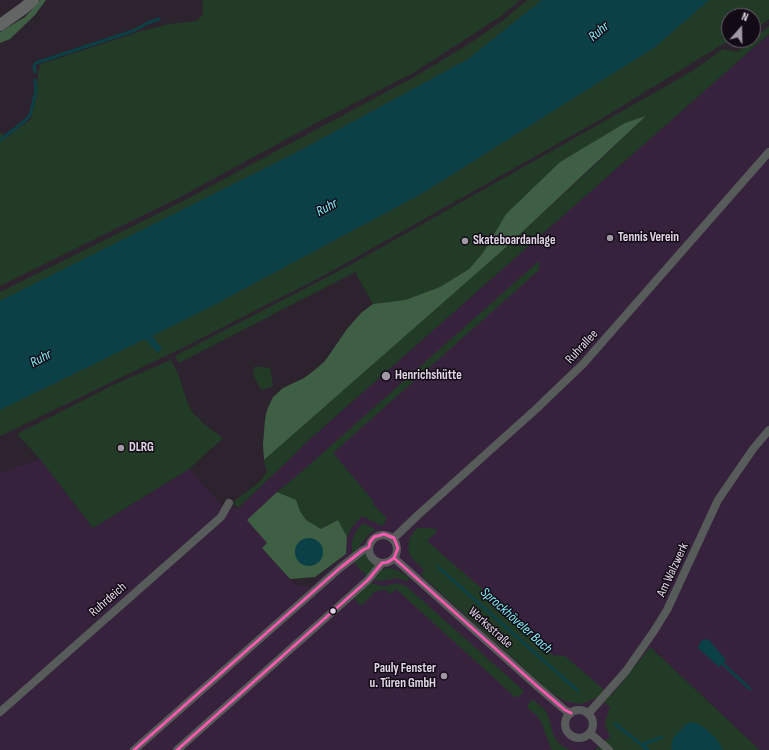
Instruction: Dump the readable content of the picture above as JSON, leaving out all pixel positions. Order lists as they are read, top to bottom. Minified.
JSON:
{"streets":{"street":["Ruhrallee","Am Walzwerk","Ruhrdeich","Werksstraße"]},"crossings":[["Ruhrallee","Werksstraße"],["Am Walzwerk","Werksstraße"]],"water":["Ruhr","Sprockhöveler Bach"],"places":["Tennis Verein","Skateboardanlage","Henrichshütte","DLRG","Pauly Fenster u. Türen GmbH"],"north":"top"}
